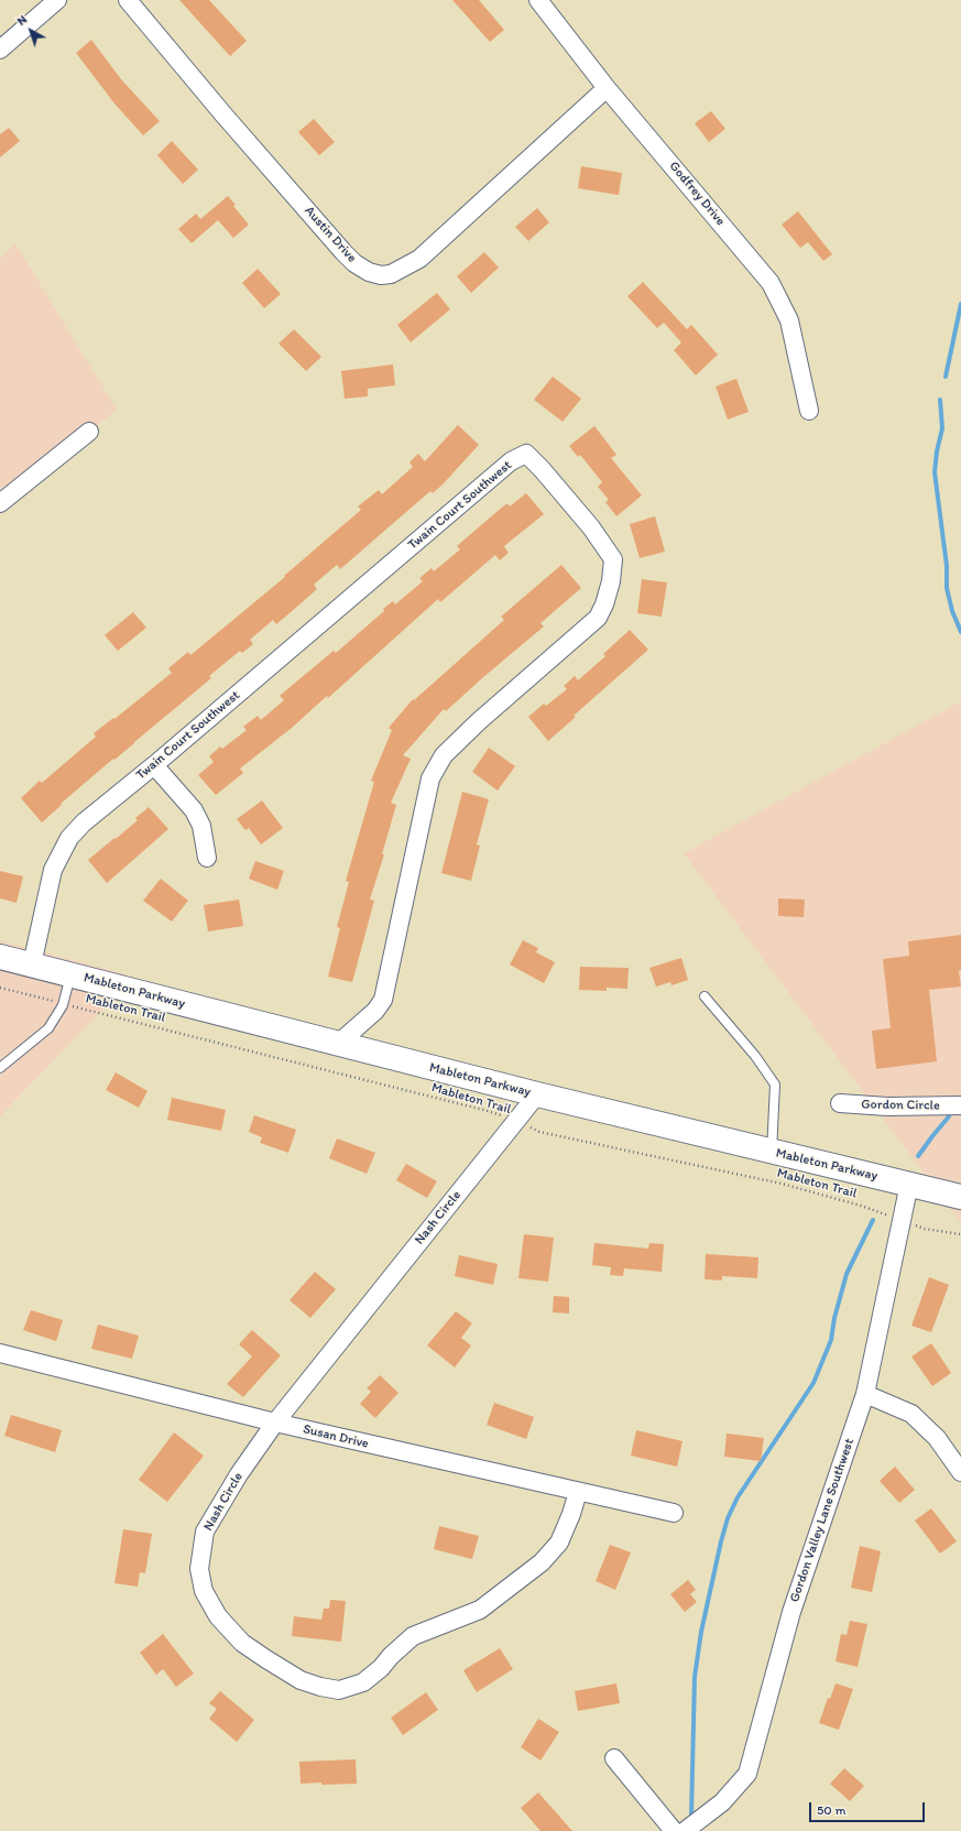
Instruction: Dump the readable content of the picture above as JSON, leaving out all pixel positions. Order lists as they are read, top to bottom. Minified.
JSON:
{"streets":{"main road":["Mableton Parkway"],"street":["Godfrey Drive","Austin Drive","Twain Court Southwest","Gordon Circle","Nash Circle","Susan Drive","Gordon Valley Lane Southwest"],"path":["Mableton Trail"]},"crossings":[["Godfrey Drive","Austin Drive"],["Twain Court Southwest","Mableton Parkway"],["Mableton Parkway","Nash Circle"],["Mableton Parkway","Gordon Valley Lane Southwest"],["Mableton Trail","Nash Circle"],["Mableton Trail","Gordon Valley Lane Southwest"],["Nash Circle","Susan Drive"]],"scale_bar":"50 m","north":"top left"}
